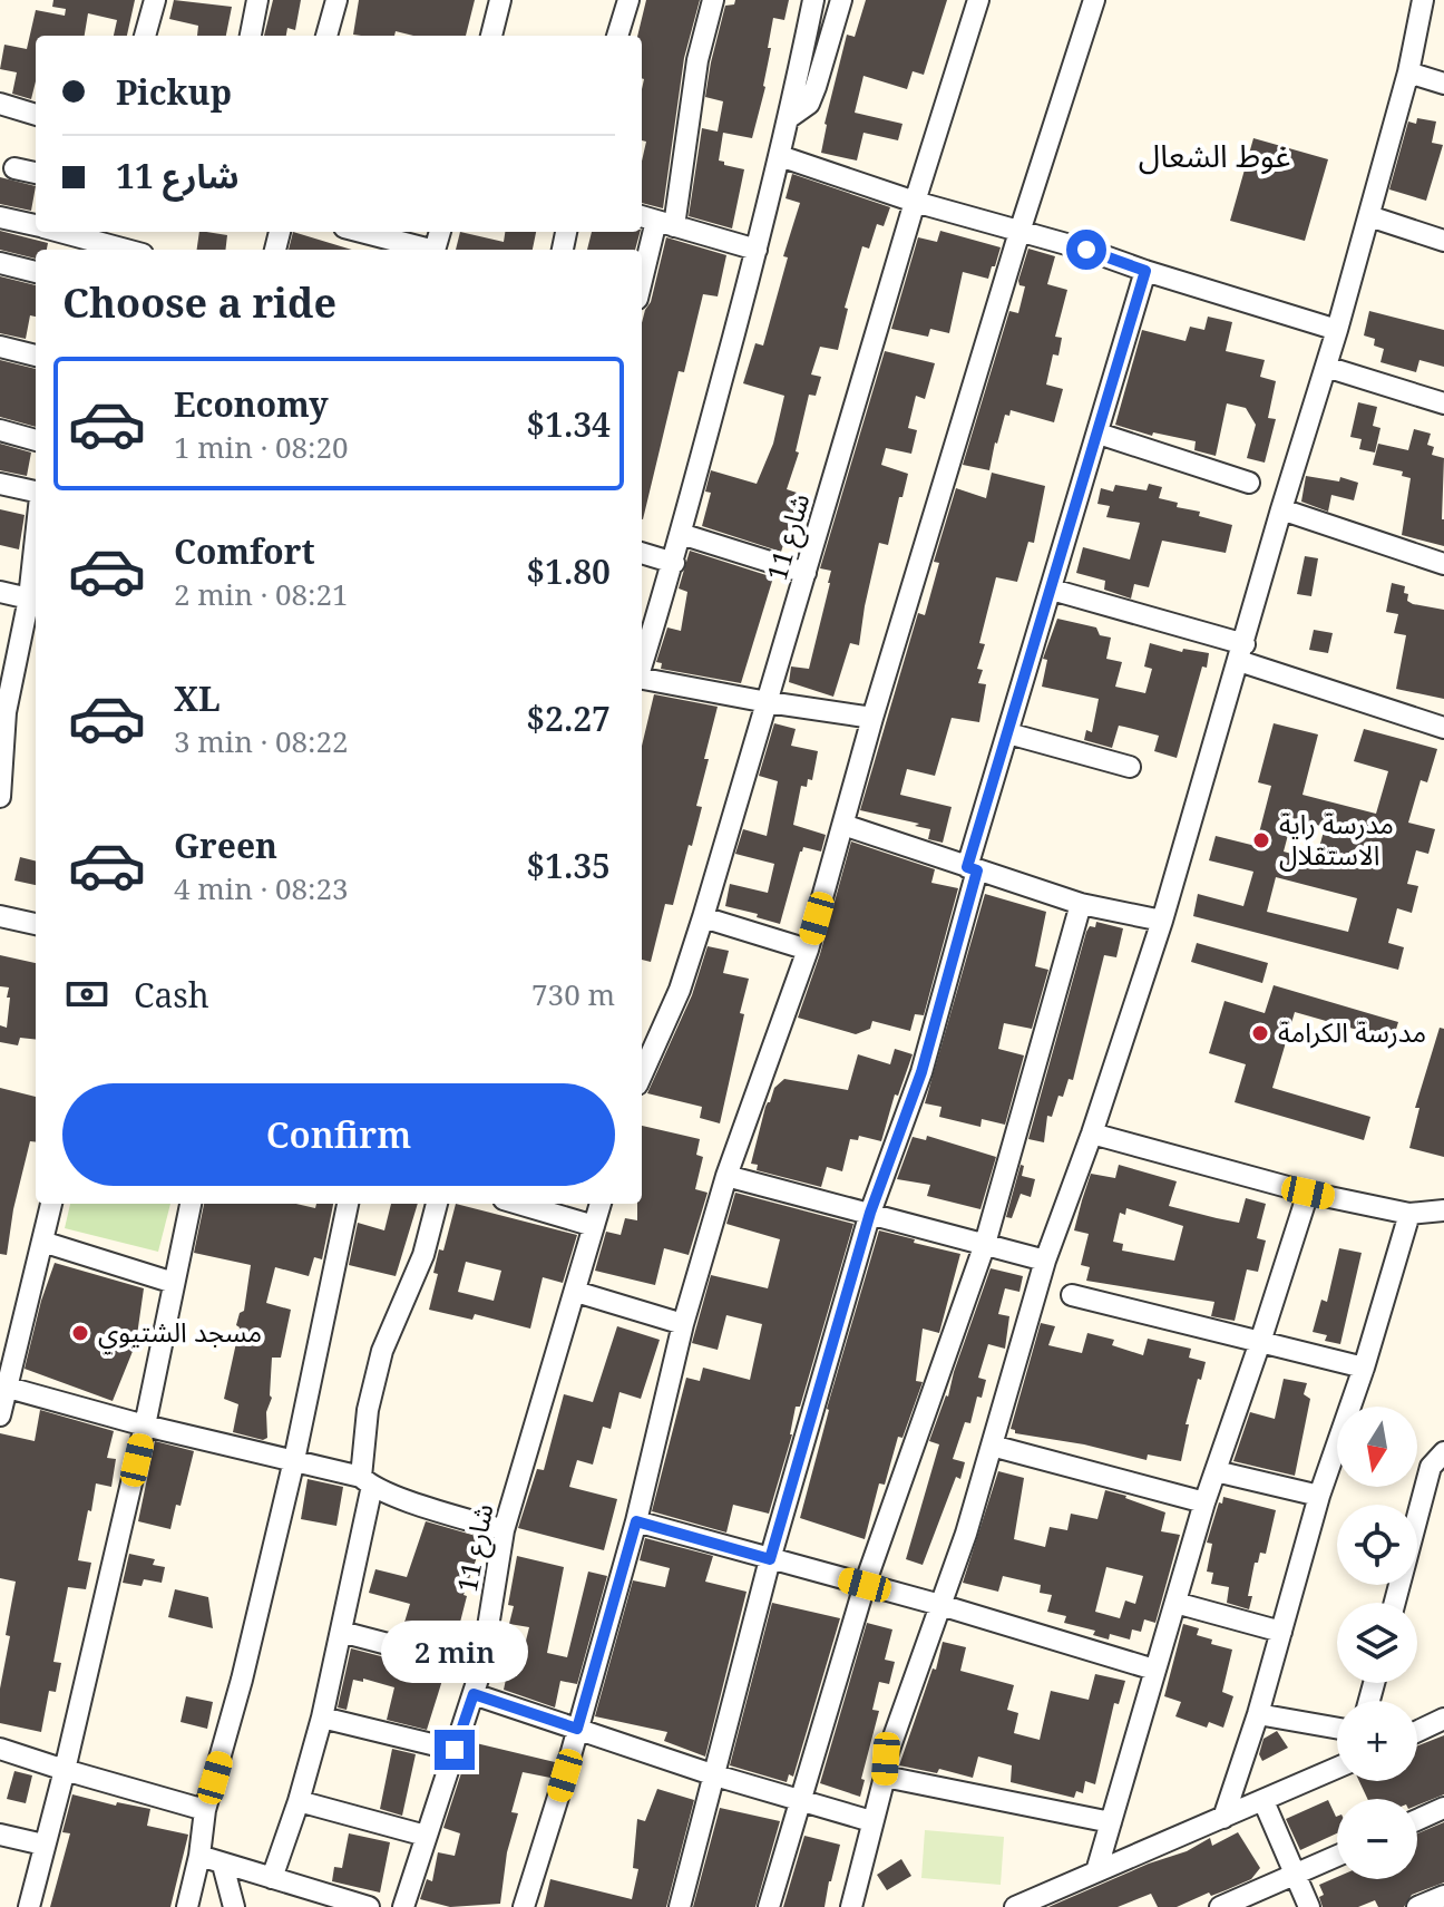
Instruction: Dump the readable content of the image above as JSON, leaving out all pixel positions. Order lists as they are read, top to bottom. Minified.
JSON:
{"streets":{"street":["شارع 11"]},"districts":["غوط الشعال"],"places":["مدرسة راية الاستقلال","مدرسة الكرامة","مسجد الشتيوي"],"north":"bottom","page":{"banner":["Pickup","شارع 11"],"heading":"Choose a ride","list":[{"name":"Economy","note":"1 min · 08:20","value":"$1.34"},{"name":"Comfort","note":"2 min · 08:21","value":"$1.80"},{"name":"XL","note":"3 min · 08:22","value":"$2.27"},{"name":"Green","note":"4 min · 08:23","value":"$1.35"}],"pay":["Cash","730 m"],"buttons":"Confirm","map_buttons":["+","−"],"bubble":"2 min"}}
